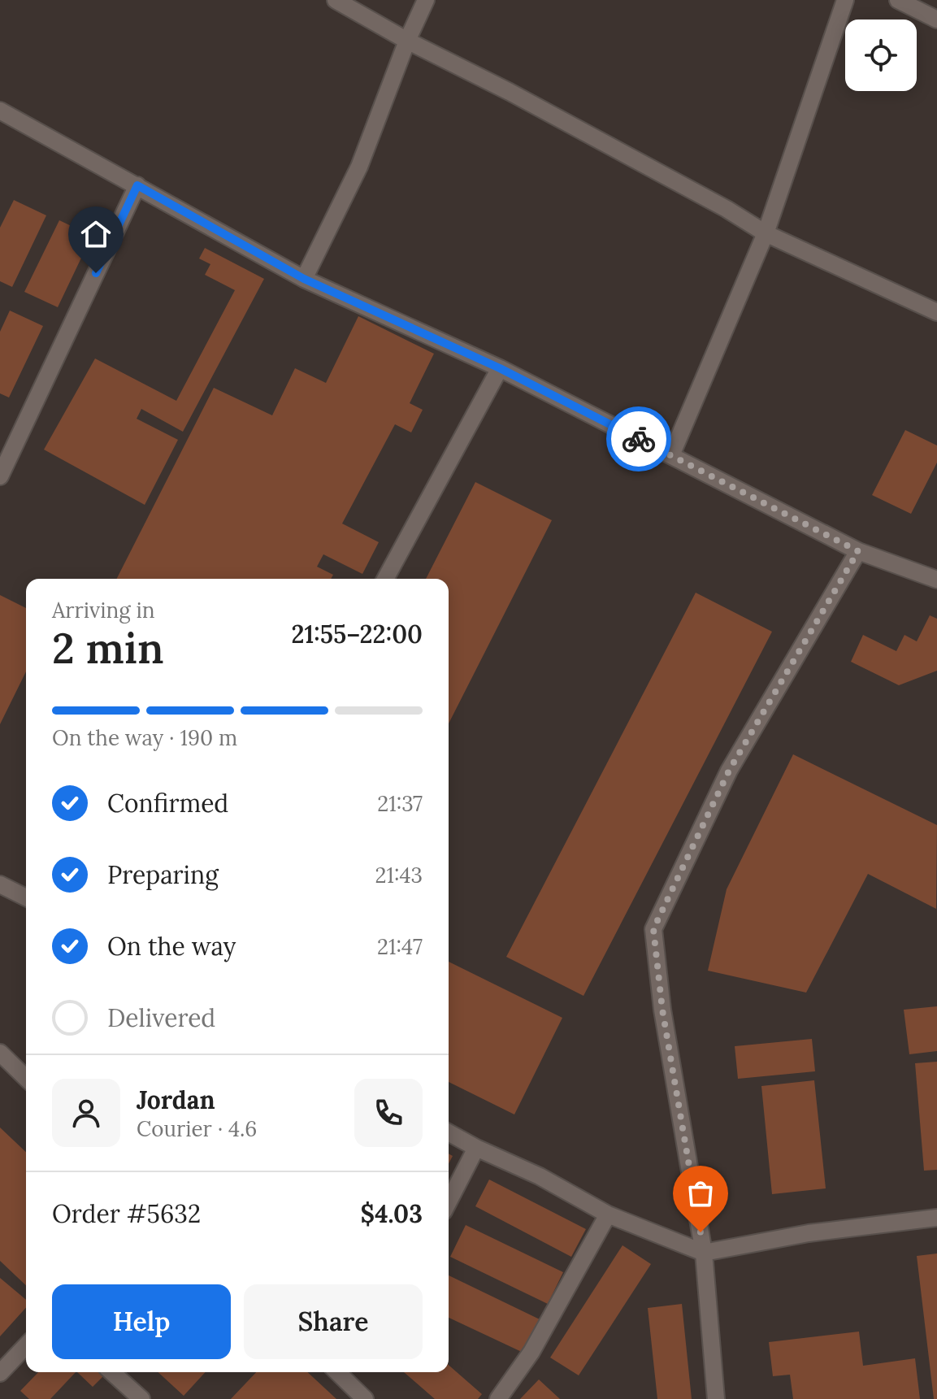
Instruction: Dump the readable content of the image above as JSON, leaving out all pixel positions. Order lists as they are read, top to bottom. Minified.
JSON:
{"page":{"heading":["2 min","Arriving in","21:55–22:00"],"panel":["Jordan","Courier · 4.6","Order #5632","$4.03"],"bar":"On the way · 190 m","list":[["Confirmed","21:37"],["Preparing","21:43"],["On the way","21:47"],"Delivered"],"buttons":["Help","Share"]}}
